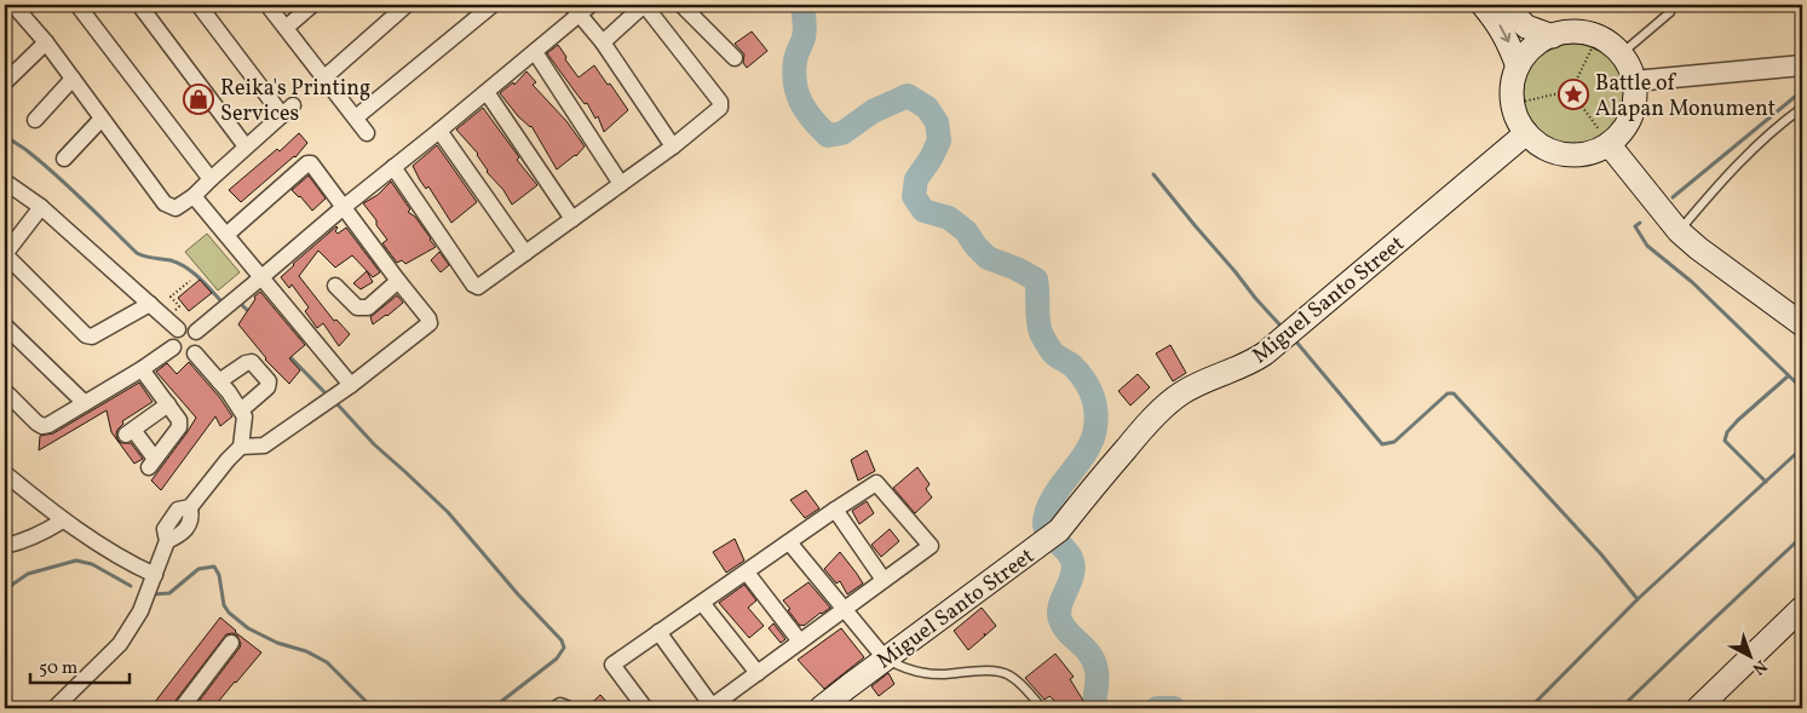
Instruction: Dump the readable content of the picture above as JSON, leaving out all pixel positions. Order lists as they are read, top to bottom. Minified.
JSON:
{"streets":{"main road":["Miguel Santo Street"]},"places":{"place":["Battle of Alapan Monument"],"shop":["Reika's Printing Services"]},"scale_bar":"50 m","north":"bottom right"}
